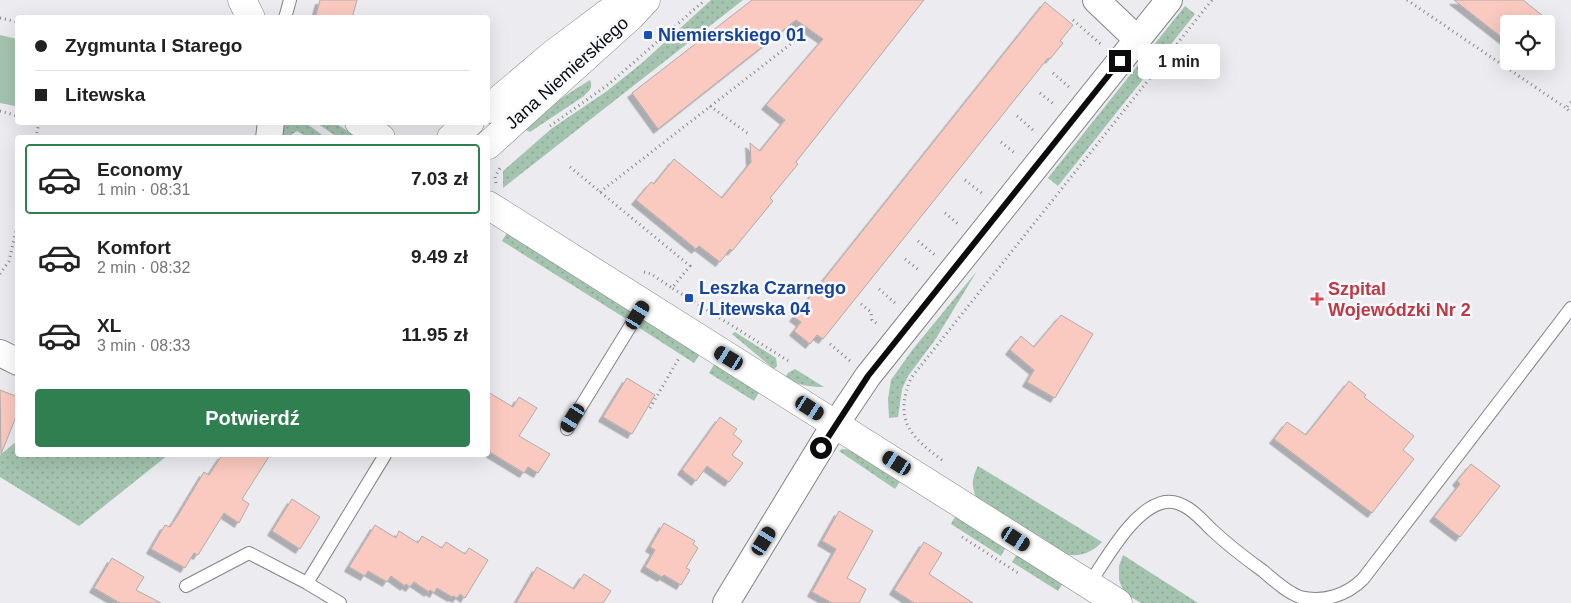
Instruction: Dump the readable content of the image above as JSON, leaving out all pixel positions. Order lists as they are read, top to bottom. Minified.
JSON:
{"streets":{"street":["Jana Niemierskiego"]},"places":{"transit":["Niemierskiego 01","Leszka Czarnego / Litewska 04"],"health":["Szpital Wojewódzki Nr 2"]},"page":{"banner":["Zygmunta I Starego","Litewska"],"bubble":"1 min","list":[{"name":"Economy","note":"1 min · 08:31","value":"7.03 zł"},{"name":"Komfort","note":"2 min · 08:32","value":"9.49 zł"},{"name":"XL","note":"3 min · 08:33","value":"11.95 zł"}],"buttons":"Potwierdź"}}
